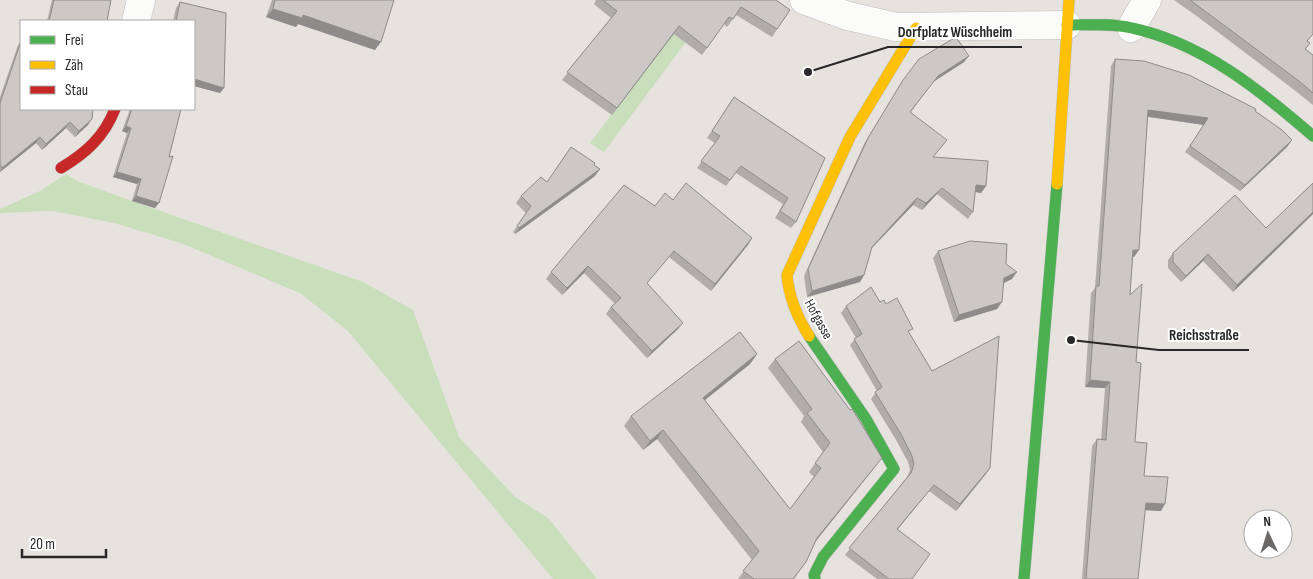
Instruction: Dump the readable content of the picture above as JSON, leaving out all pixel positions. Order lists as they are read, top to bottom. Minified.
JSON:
{"streets":{"street":["Hofgasse"]},"places":["Dorfplatz Wüschheim","Reichsstraße"],"legend":["Frei","Zäh","Stau"],"scale_bar":"20 m","north":"top"}
